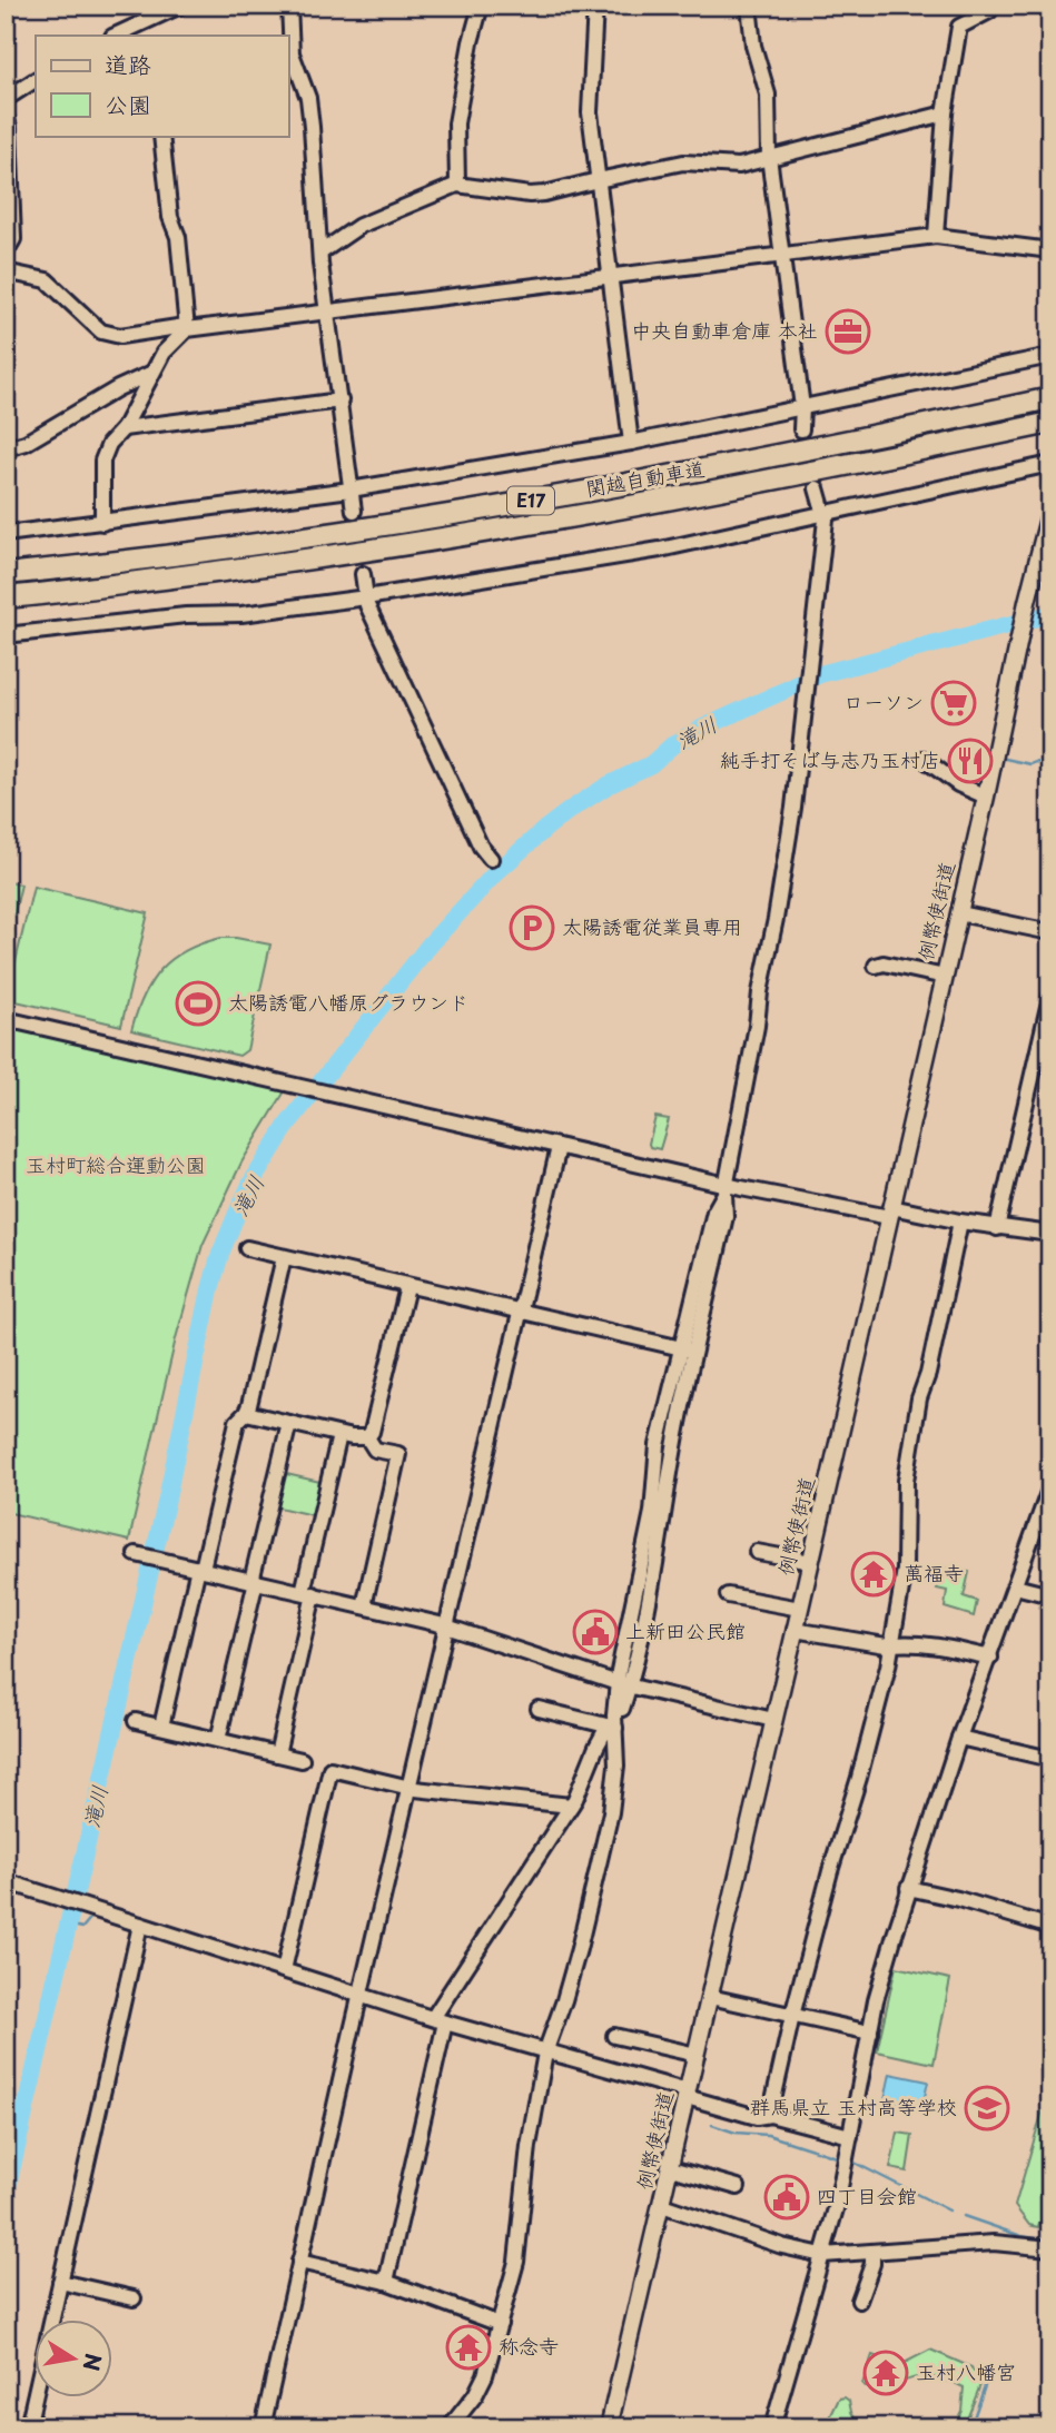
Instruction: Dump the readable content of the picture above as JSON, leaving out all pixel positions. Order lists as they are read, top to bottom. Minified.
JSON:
{"streets":{"highway":["関越自動車道","E17"],"main road":["例幣使街道"]},"water":["滝川"],"parks":["玉村町総合運動公園"],"places":{"office":["中央自動車倉庫 本社"],"supermarket":["ローソン"],"restaurant":["純手打そば与志乃玉村店"],"parking":["太陽誘電従業員専用"],"sports":["太陽誘電八幡原グラウンド"],"temple":["萬福寺","称念寺","玉村八幡宮"],"public building":["上新田公民館","四丁目会館"],"school or university":["群馬県立 玉村高等学校"]},"legend":["道路","公園"],"north":"right"}
